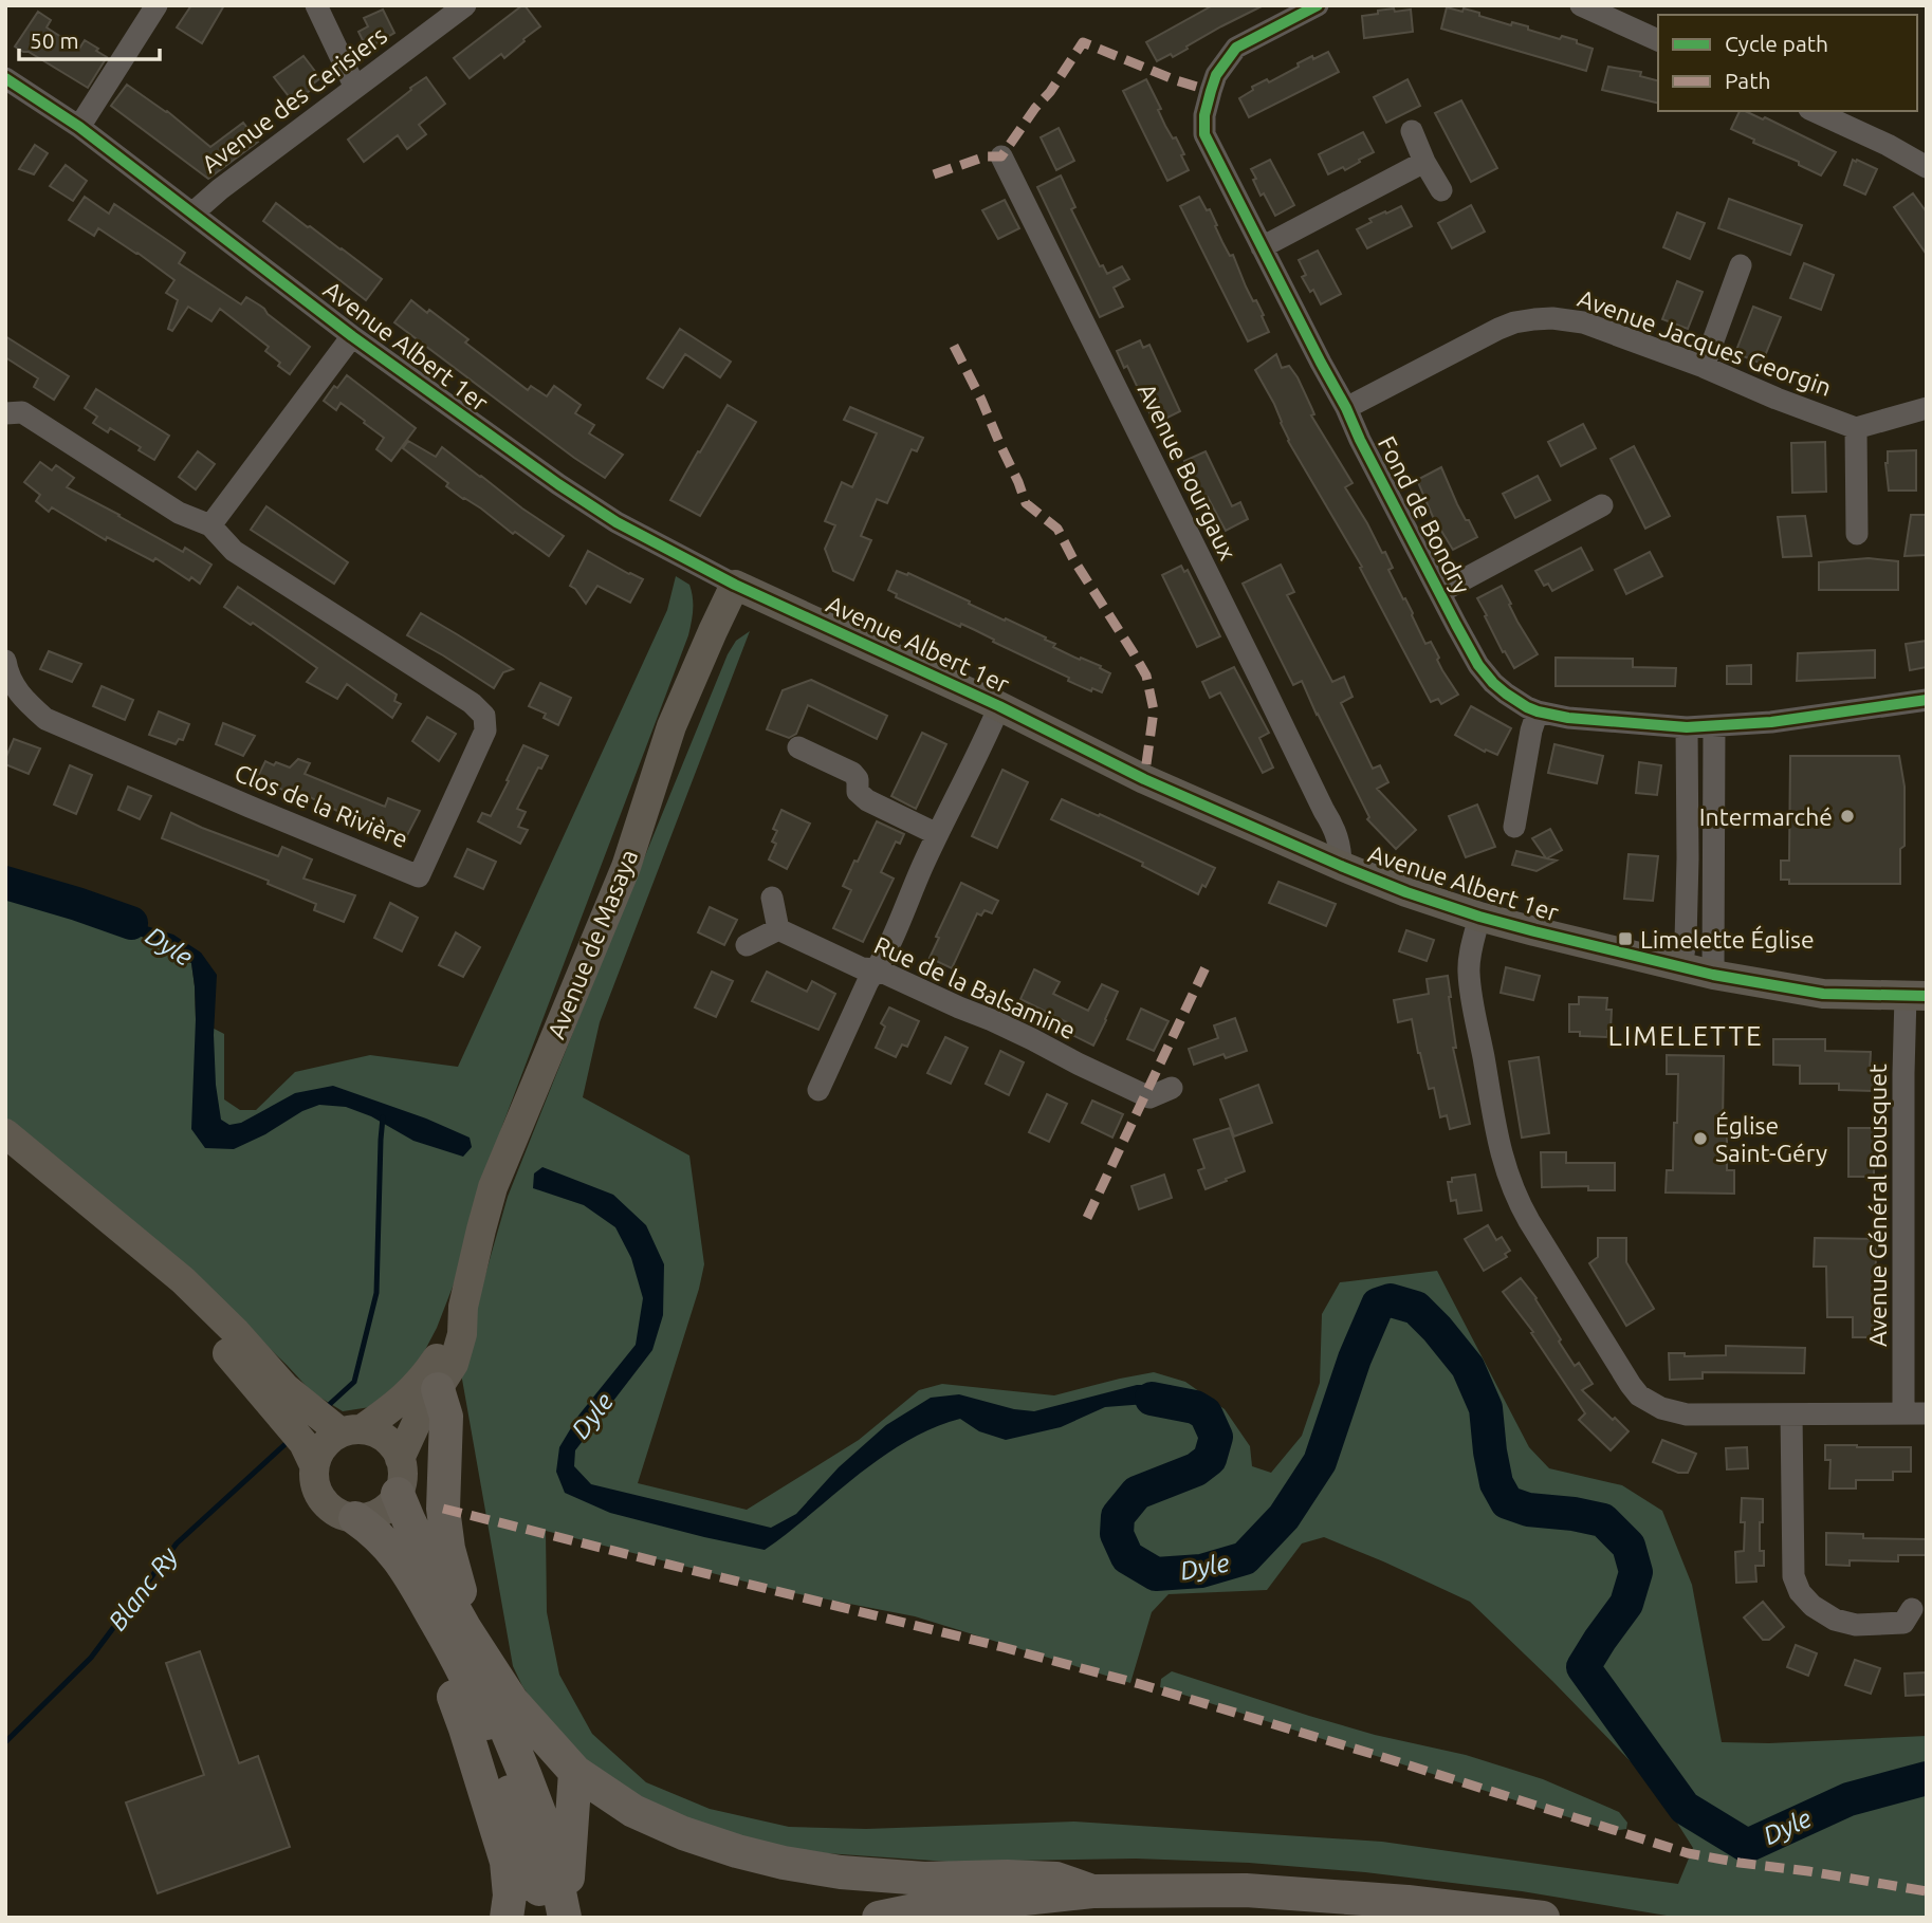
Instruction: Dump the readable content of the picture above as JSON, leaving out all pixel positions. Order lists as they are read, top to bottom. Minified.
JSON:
{"streets":{"main road":["Avenue Albert 1er","Avenue de Masaya"],"street":["Avenue des Cerisiers","Avenue Jacques Georgin","Avenue Bourgaux","Fond de Bondry","Clos de la Rivière","Rue de la Balsamine","Avenue Général Bousquet"]},"crossings":[["Avenue des Cerisiers","Avenue Albert 1er"],["Avenue Jacques Georgin","Fond de Bondry"],["Avenue Albert 1er","Avenue Bourgaux"],["Avenue Albert 1er","Avenue de Masaya"],["Avenue Albert 1er","Avenue Général Bousquet"]],"districts":["LIMELETTE"],"water":["Dyle","Blanc Ry"],"places":{"other":["Intermarché","Église Saint-Géry"],"transit":["Limelette Église"]},"legend":["Cycle path","Path"],"scale_bar":"50 m"}
